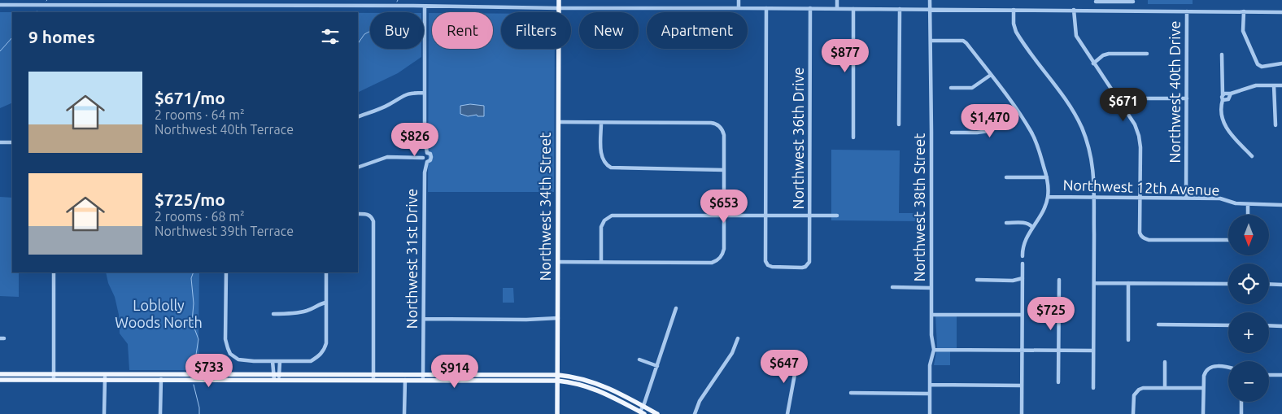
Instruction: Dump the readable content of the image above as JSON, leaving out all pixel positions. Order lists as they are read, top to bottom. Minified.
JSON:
{"streets":{"main road":["Northwest 34th Street"],"street":["Northwest 40th Drive","Northwest 36th Drive","Northwest 12th Avenue","Northwest 38th Street","Northwest 31st Drive"]},"crossings":[["Northwest 40th Drive","Northwest 12th Avenue"]],"parks":["Loblolly Woods North"],"north":"bottom","page":{"chip":["Buy","Rent","Filters","New","Apartment"],"heading":"9 homes","price":["$877","$671","$1,470","$826","$653","$725","$647","$733","$914"],"list":[{"name":"$671/mo","note":"2 rooms · 64 m² · Northwest 40th Terrace"},{"name":"$725/mo","note":"2 rooms · 68 m² · Northwest 39th Terrace"}],"map_buttons":["+","−"]}}
